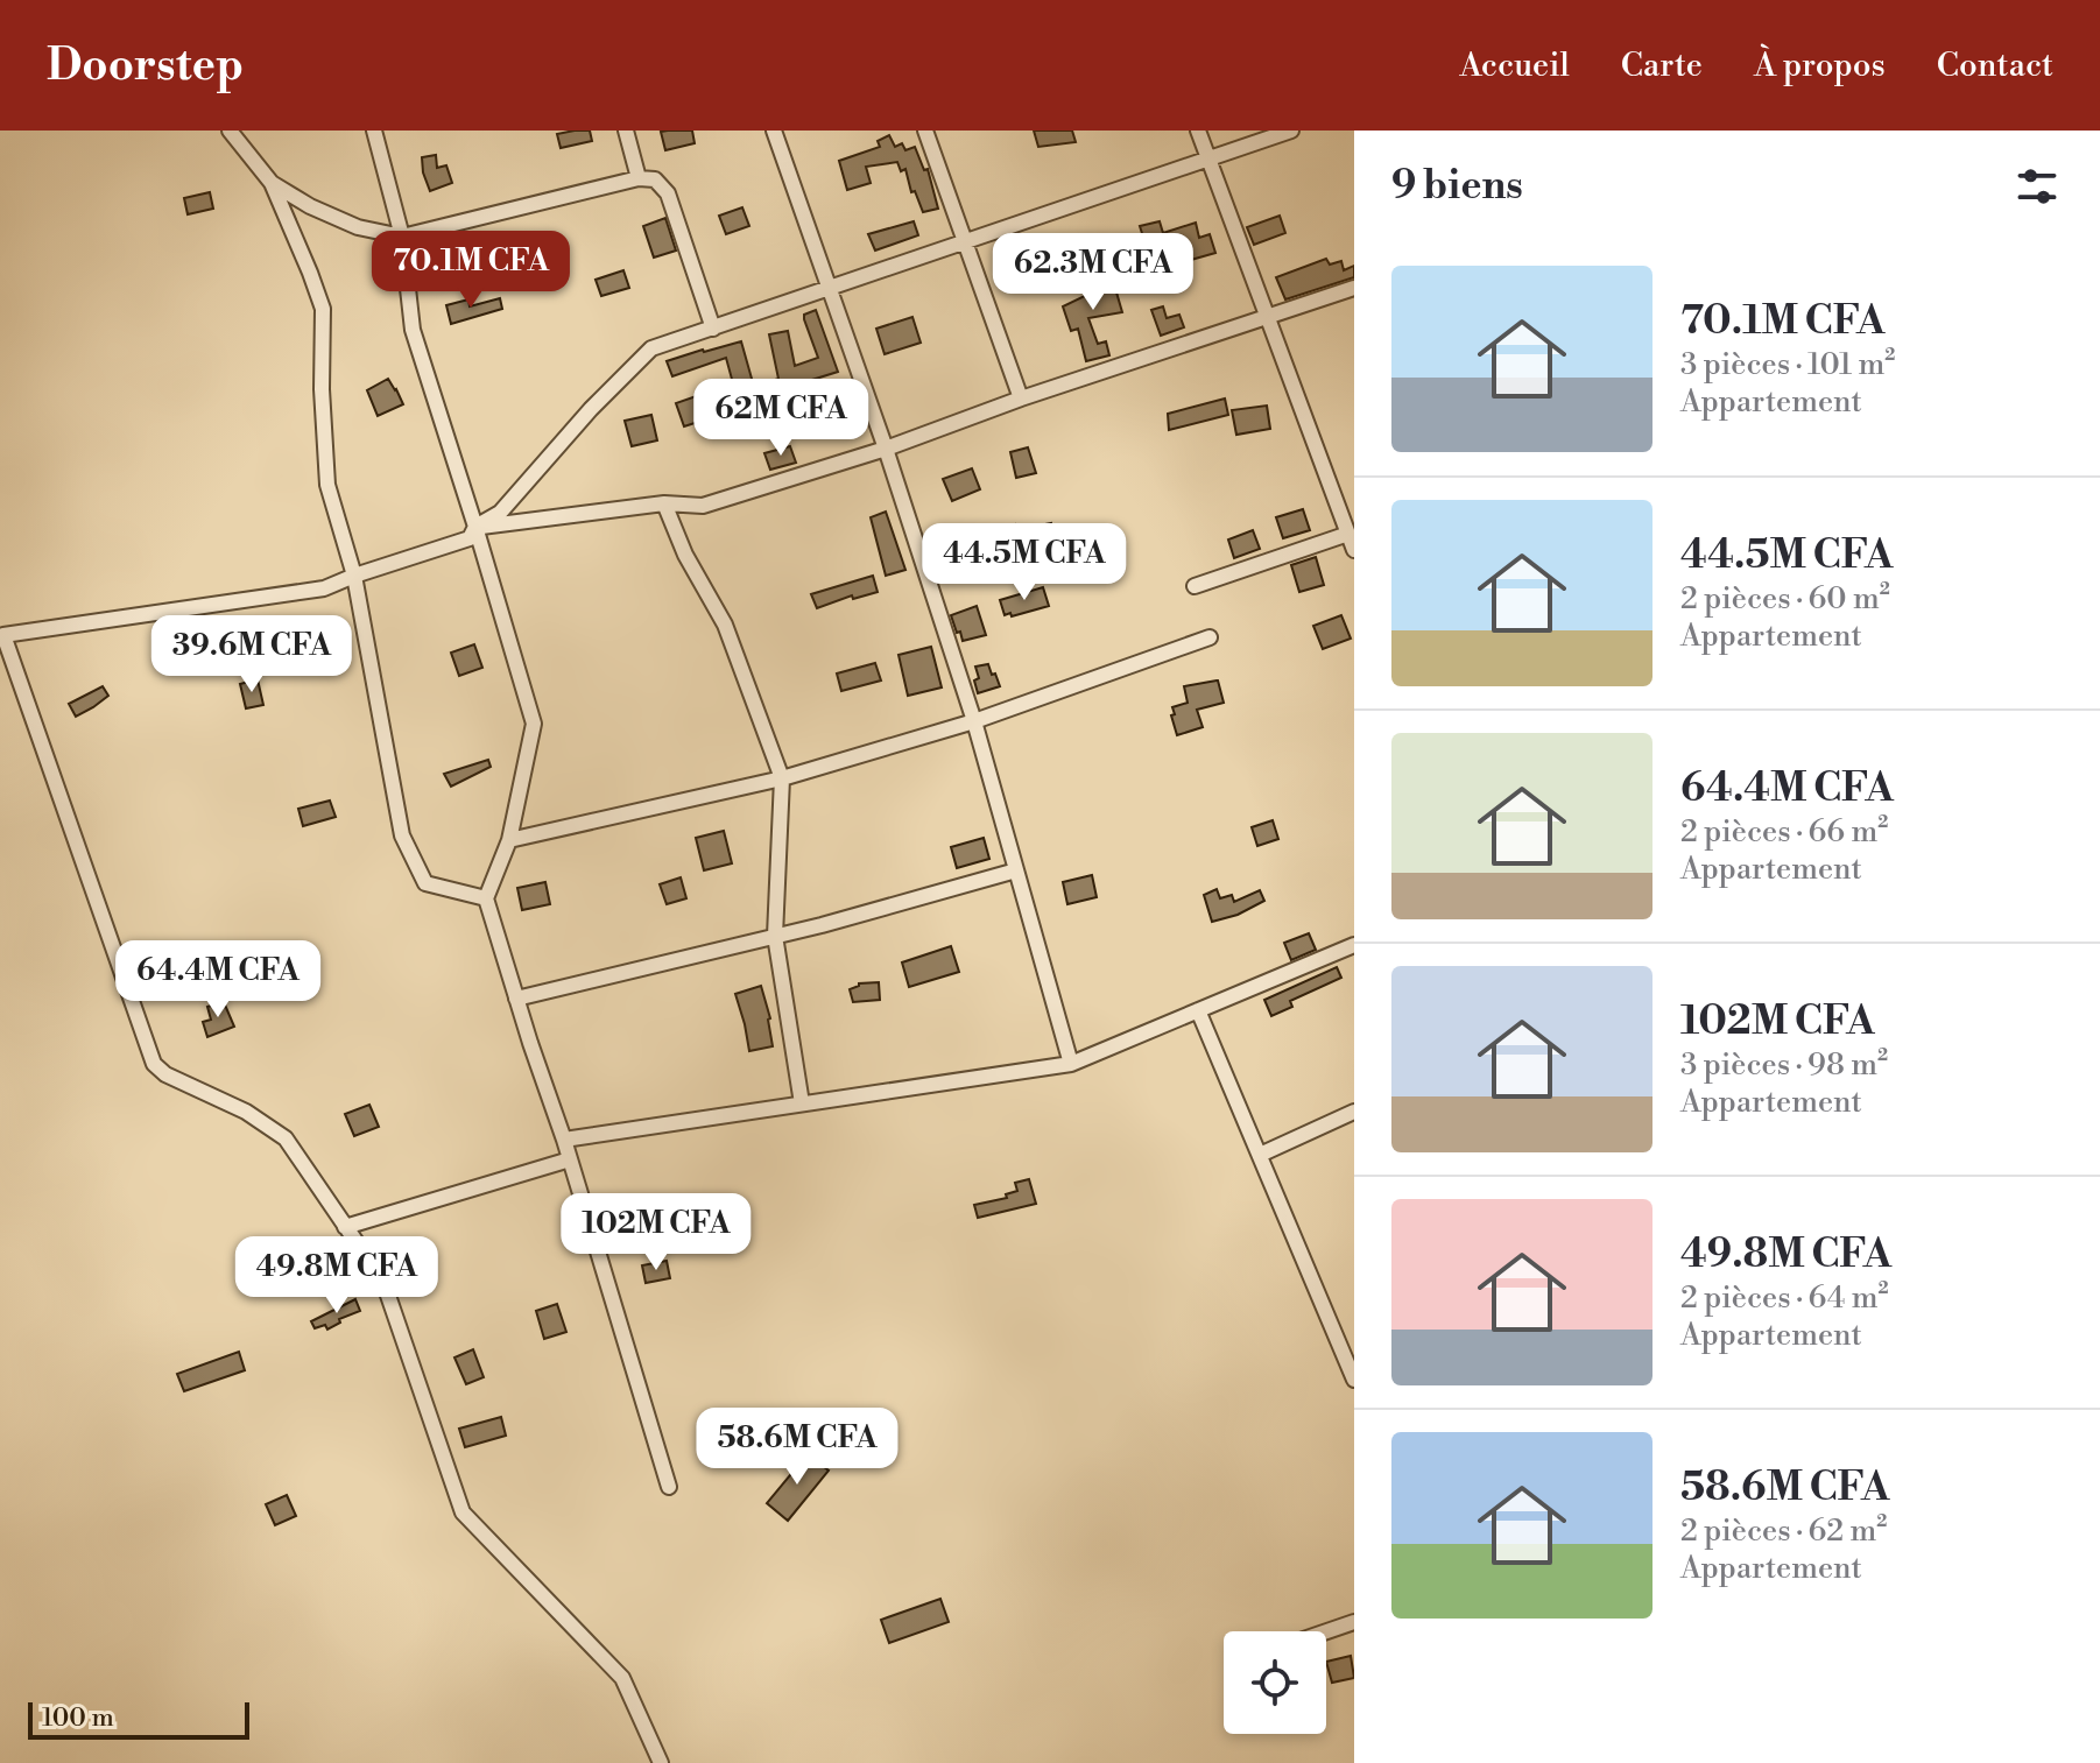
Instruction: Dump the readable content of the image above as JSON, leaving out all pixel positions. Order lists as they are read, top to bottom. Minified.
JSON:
{"scale_bar":"100 m","page":{"header":"Doorstep","nav":["Accueil","Carte","À propos","Contact"],"heading":"9 biens","price":["70.1M CFA","62.3M CFA","62M CFA","44.5M CFA","39.6M CFA","64.4M CFA","102M CFA","49.8M CFA","58.6M CFA"],"list":[{"name":"70.1M CFA","note":"3 pièces · 101 m² · Appartement"},{"name":"44.5M CFA","note":"2 pièces · 60 m² · Appartement"},{"name":"64.4M CFA","note":"2 pièces · 66 m² · Appartement"},{"name":"102M CFA","note":"3 pièces · 98 m² · Appartement"},{"name":"49.8M CFA","note":"2 pièces · 64 m² · Appartement"},{"name":"58.6M CFA","note":"2 pièces · 62 m² · Appartement"}],"scale":"100 m"}}
